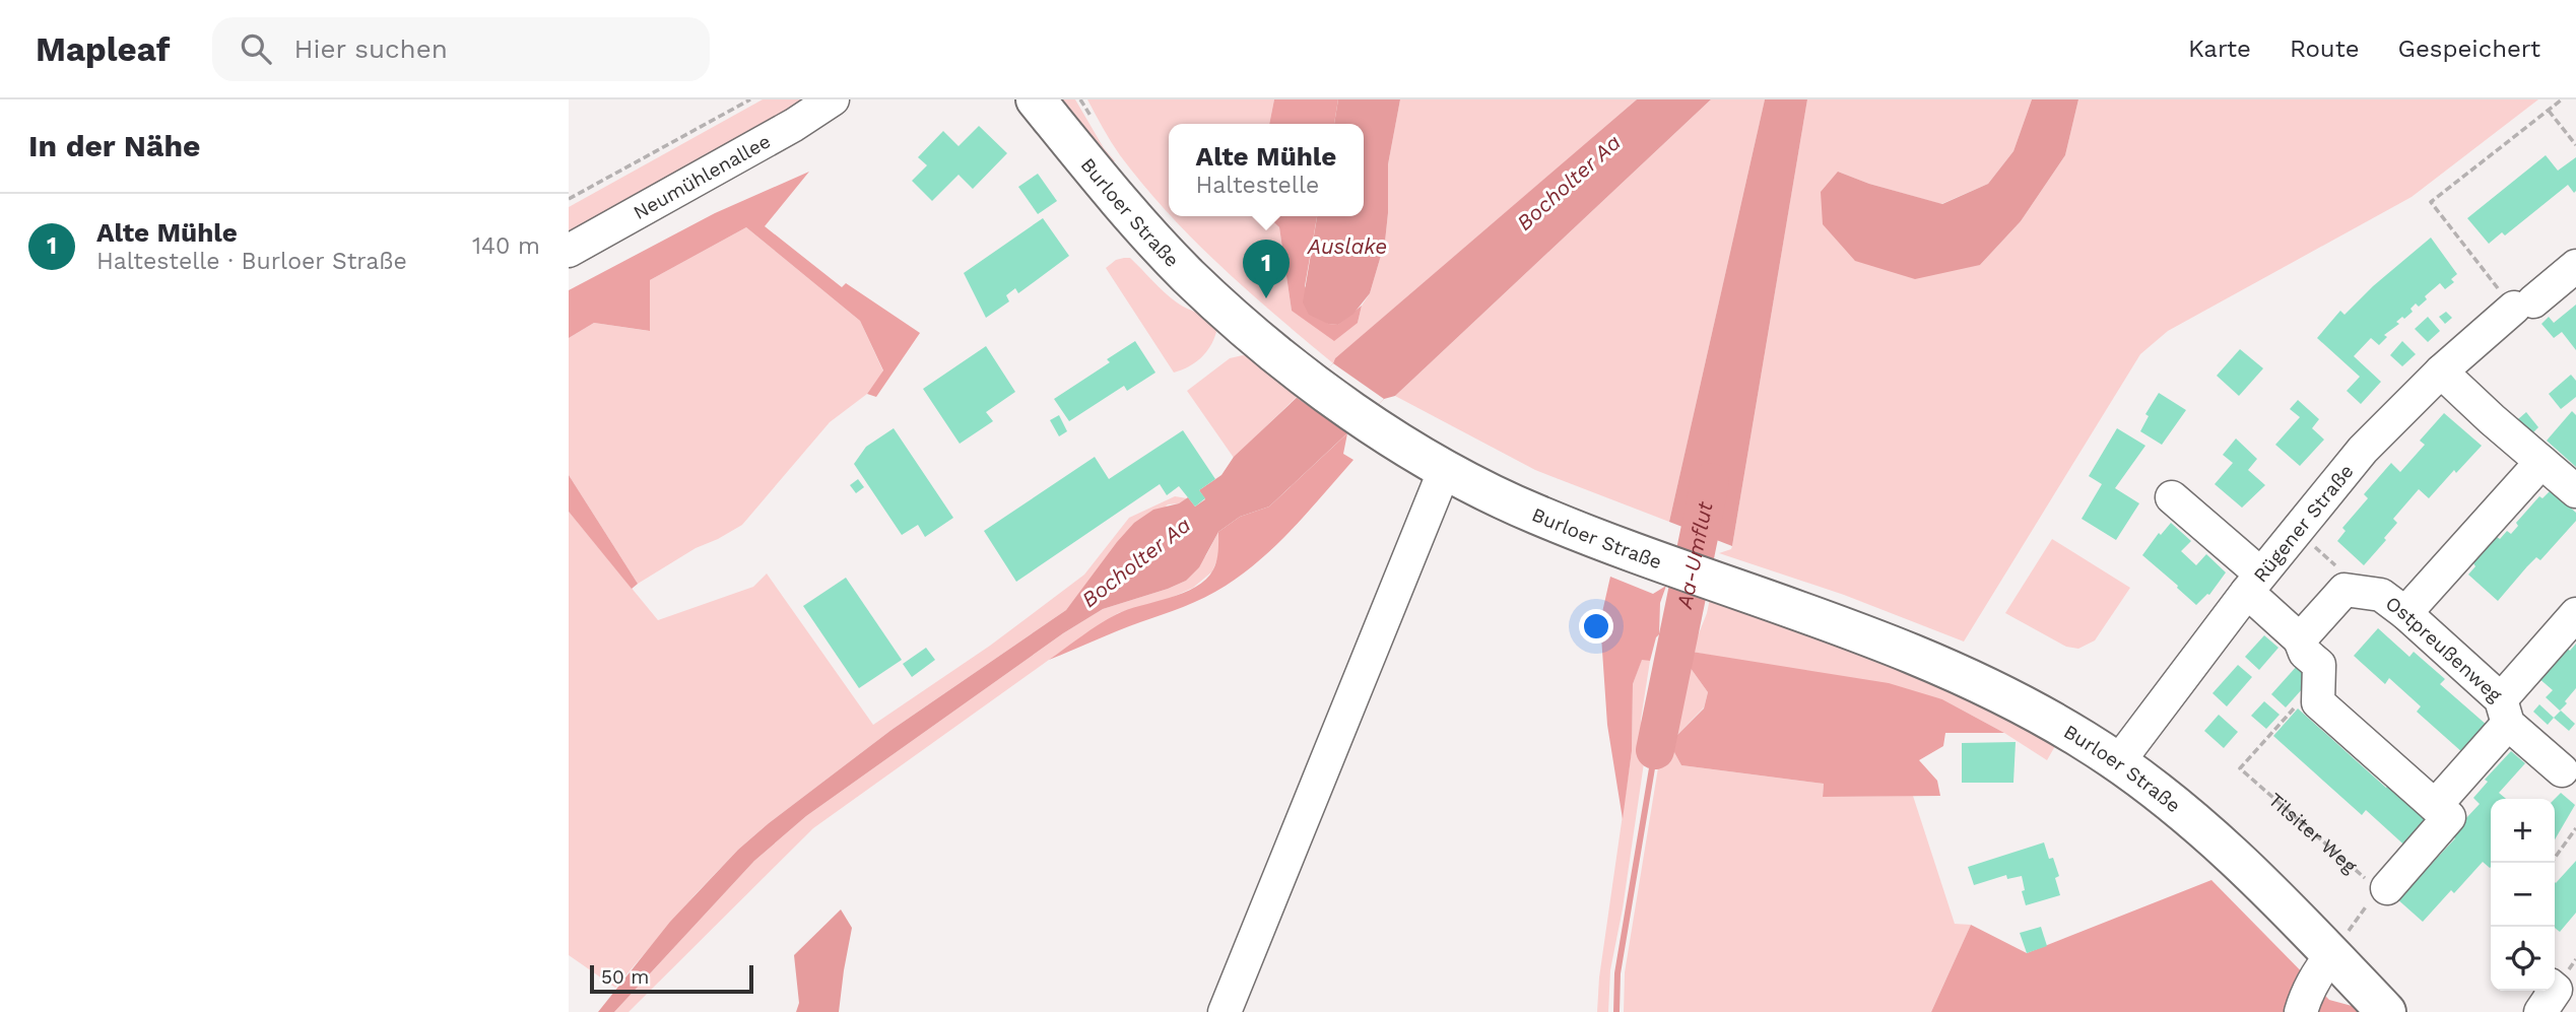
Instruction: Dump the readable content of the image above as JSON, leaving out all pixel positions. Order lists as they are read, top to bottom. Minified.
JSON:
{"streets":{"main road":["Burloer Straße"],"street":["Neumühlenallee","Rügener Straße","Ostpreußenweg"],"path":["Tilsiter Weg"]},"crossings":[["Burloer Straße","Rügener Straße"]],"water":["Bocholter Aa","Auslake","Aa-Umflut"],"scale_bar":"50 m","page":{"header":"Mapleaf","search":"Hier suchen","nav":["Karte","Route","Gespeichert"],"heading":"In der Nähe","popup":["Alte Mühle","Haltestelle"],"list":[{"mark":"1","name":"Alte Mühle","note":"Haltestelle · Burloer Straße","value":"140 m"}],"pins":"1","map_buttons":["+","−"],"scale":"50 m"}}
